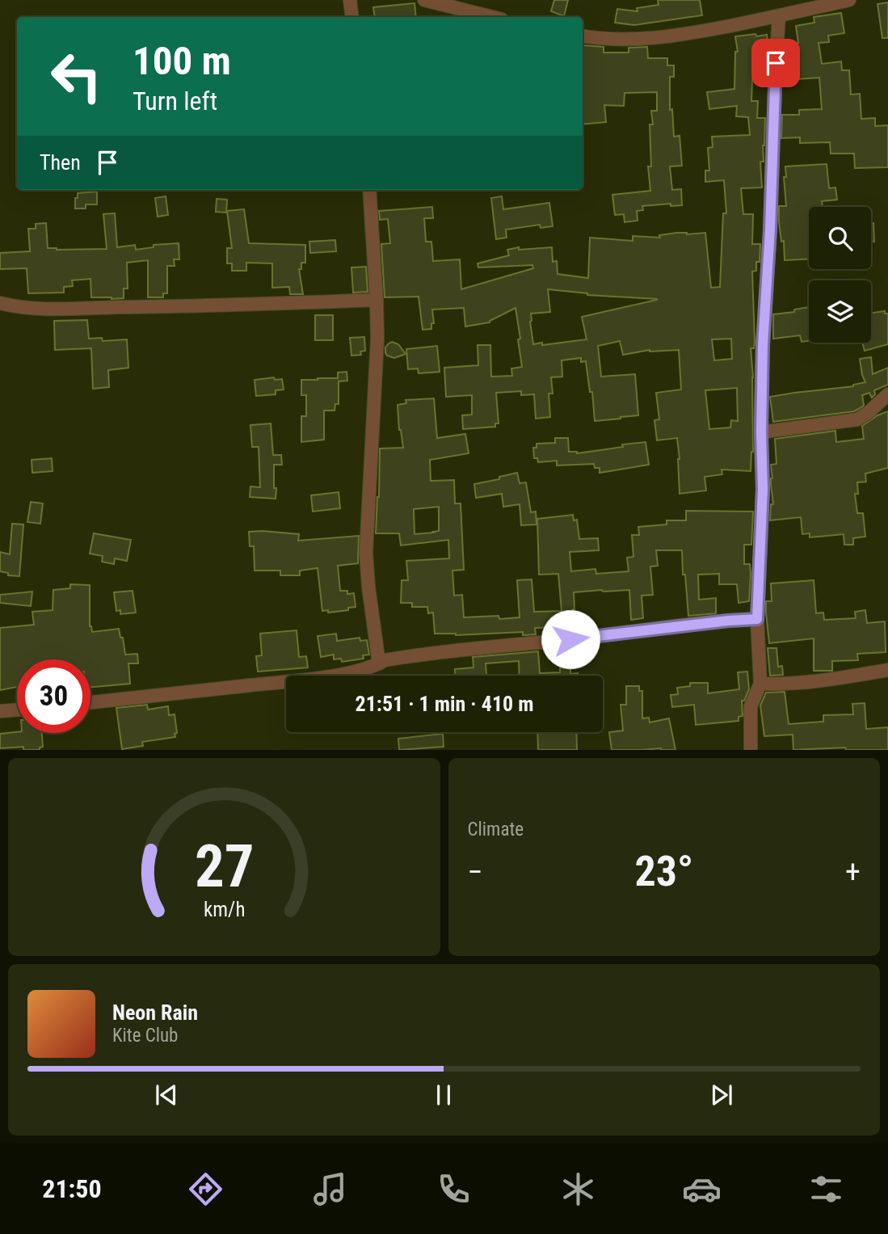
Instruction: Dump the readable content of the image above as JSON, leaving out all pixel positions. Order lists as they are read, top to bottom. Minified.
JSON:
{"page":{"turn":["100 m","Turn left"],"then":"Then","limit":"30","trip":"21:51 · 1 min · 410 m","tile":"Climate","heat":["−","23°","+"],"song":["Neon Rain","Kite Club"],"tabs":"21:50","gauge":["27","km/h"]}}
